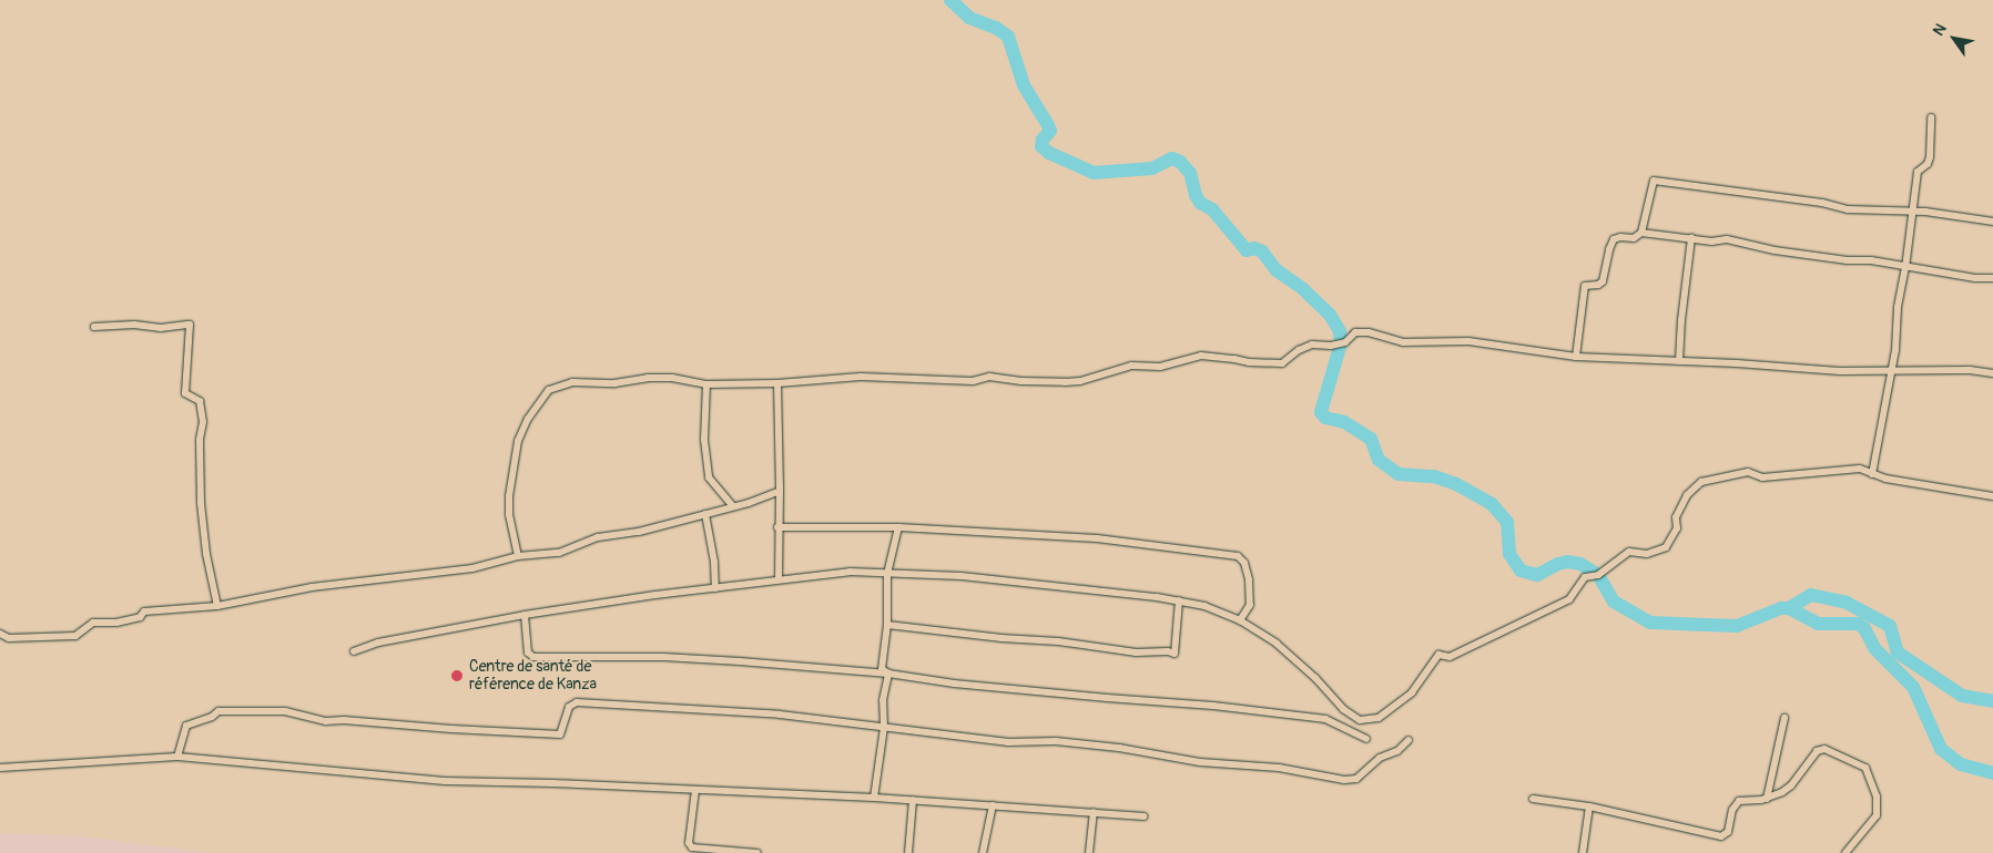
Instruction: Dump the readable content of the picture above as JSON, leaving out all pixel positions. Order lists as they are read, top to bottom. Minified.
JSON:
{"places":["Centre de santé de référence de Kanza"],"north":"top left"}
